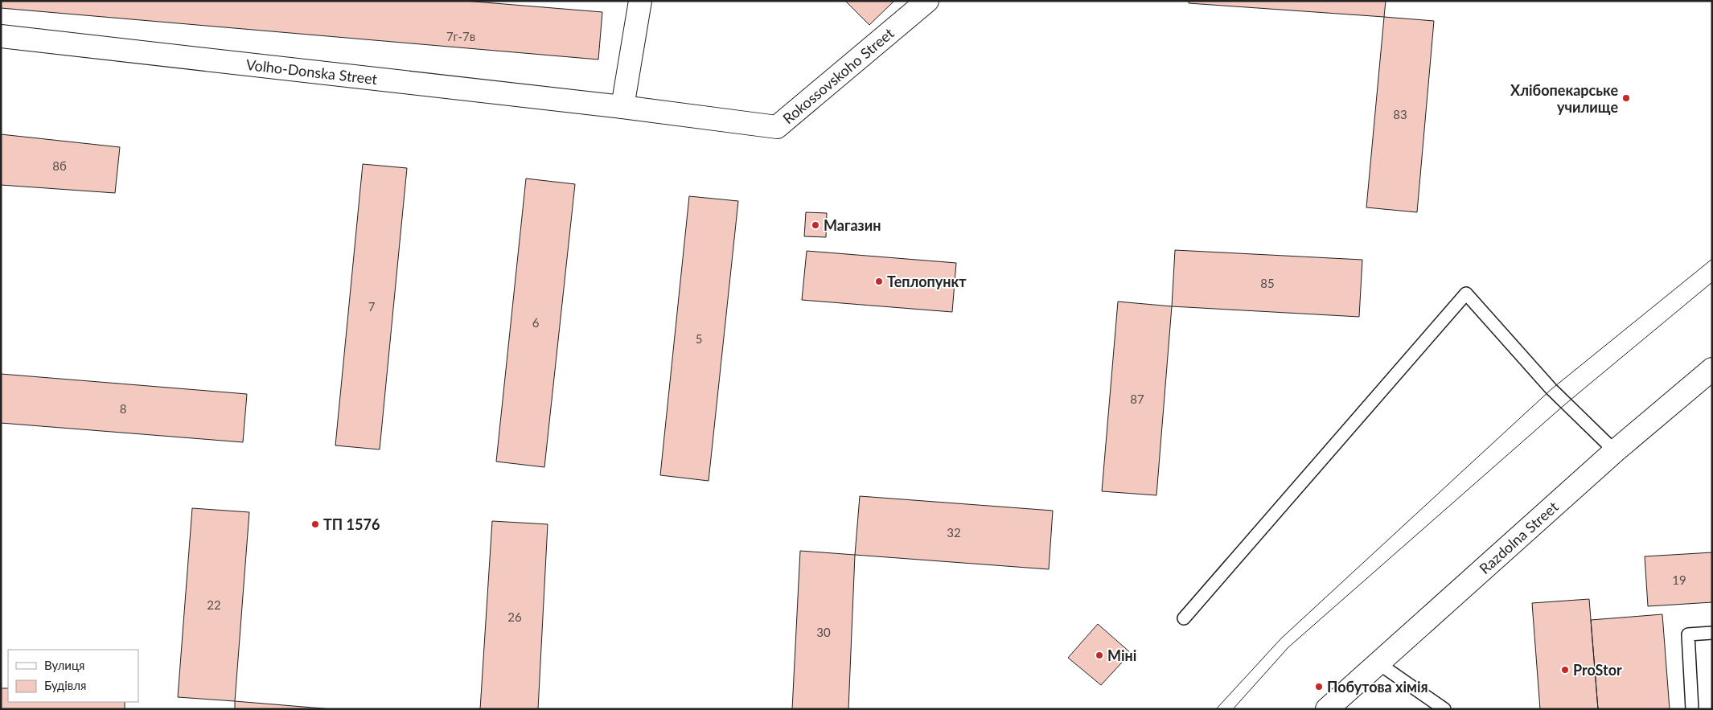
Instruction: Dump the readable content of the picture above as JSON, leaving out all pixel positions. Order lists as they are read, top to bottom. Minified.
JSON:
{"streets":{"street":["Volho-Donska Street","Rokossovskoho Street","Razdolna Street"]},"crossings":[["Volho-Donska Street","Rokossovskoho Street"]],"places":["Хлібопекарське училище","Магазин","Теплопункт","ТП 1576","Міні","ProStor","Побутова хімія"],"house_numbers":["7г-7в","83","8б","85","7","6","5","87","8","32","19","22","26","30"],"legend":["Вулиця","Будівля"]}
